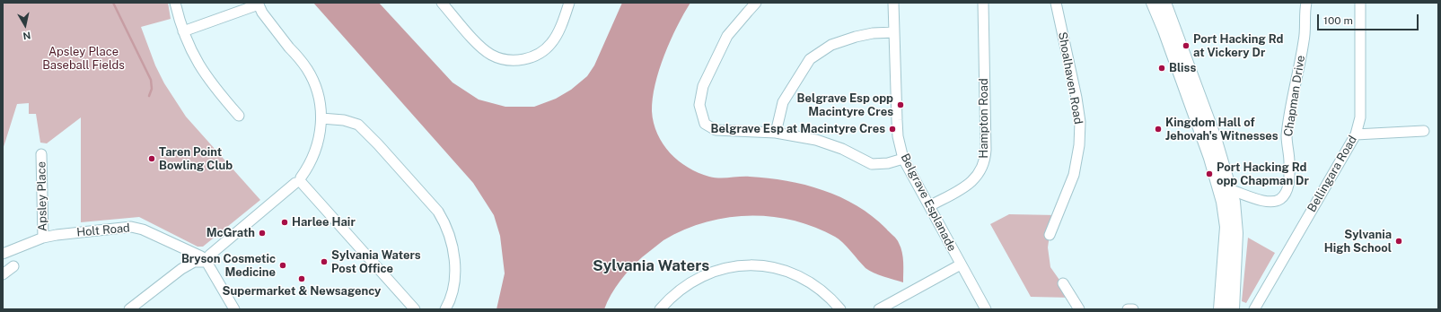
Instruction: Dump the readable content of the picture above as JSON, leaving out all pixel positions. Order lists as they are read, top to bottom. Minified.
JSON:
{"streets":{"street":["Shoalhaven Road","Chapman Drive","Hampton Road","Bellingara Road","Apsley Place","Belgrave Esplanade","Holt Road"]},"crossings":[["Hampton Road","Belgrave Esplanade"],["Apsley Place","Holt Road"]],"districts":["Sylvania Waters"],"parks":["Apsley Place Baseball Fields"],"places":["Port Hacking Rd at Vickery Dr","Bliss","Belgrave Esp opp Macintyre Cres","Belgrave Esp at Macintyre Cres","Kingdom Hall of Jehovah's Witnesses","Taren Point Bowling Club","Port Hacking Rd opp Chapman Dr","Harlee Hair","McGrath","Sylvania High School","Sylvania Waters Post Office","Bryson Cosmetic Medicine","Supermarket & Newsagency"],"scale_bar":"100 m","north":"bottom"}
